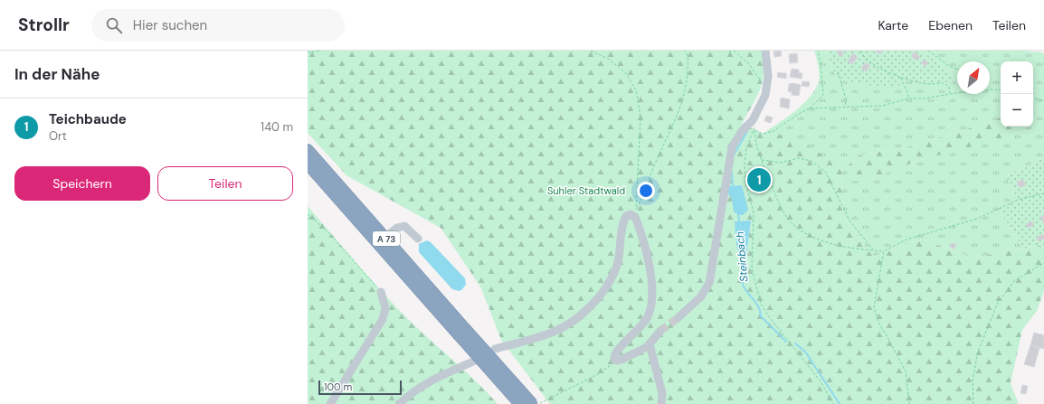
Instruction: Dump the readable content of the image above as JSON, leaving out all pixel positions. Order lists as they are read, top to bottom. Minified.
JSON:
{"streets":{"highway":["A 73"]},"water":["Steinbach"],"parks":["Suhler Stadtwald"],"scale_bar":"100 m","north":"top right","page":{"header":"Strollr","search":"Hier suchen","nav":["Karte","Ebenen","Teilen"],"heading":"In der Nähe","map_buttons":["+","−"],"list":[{"mark":"1","name":"Teichbaude","note":"Ort","value":"140 m"}],"buttons":["Speichern","Teilen"],"pins":"1","scale":"100 m"}}
